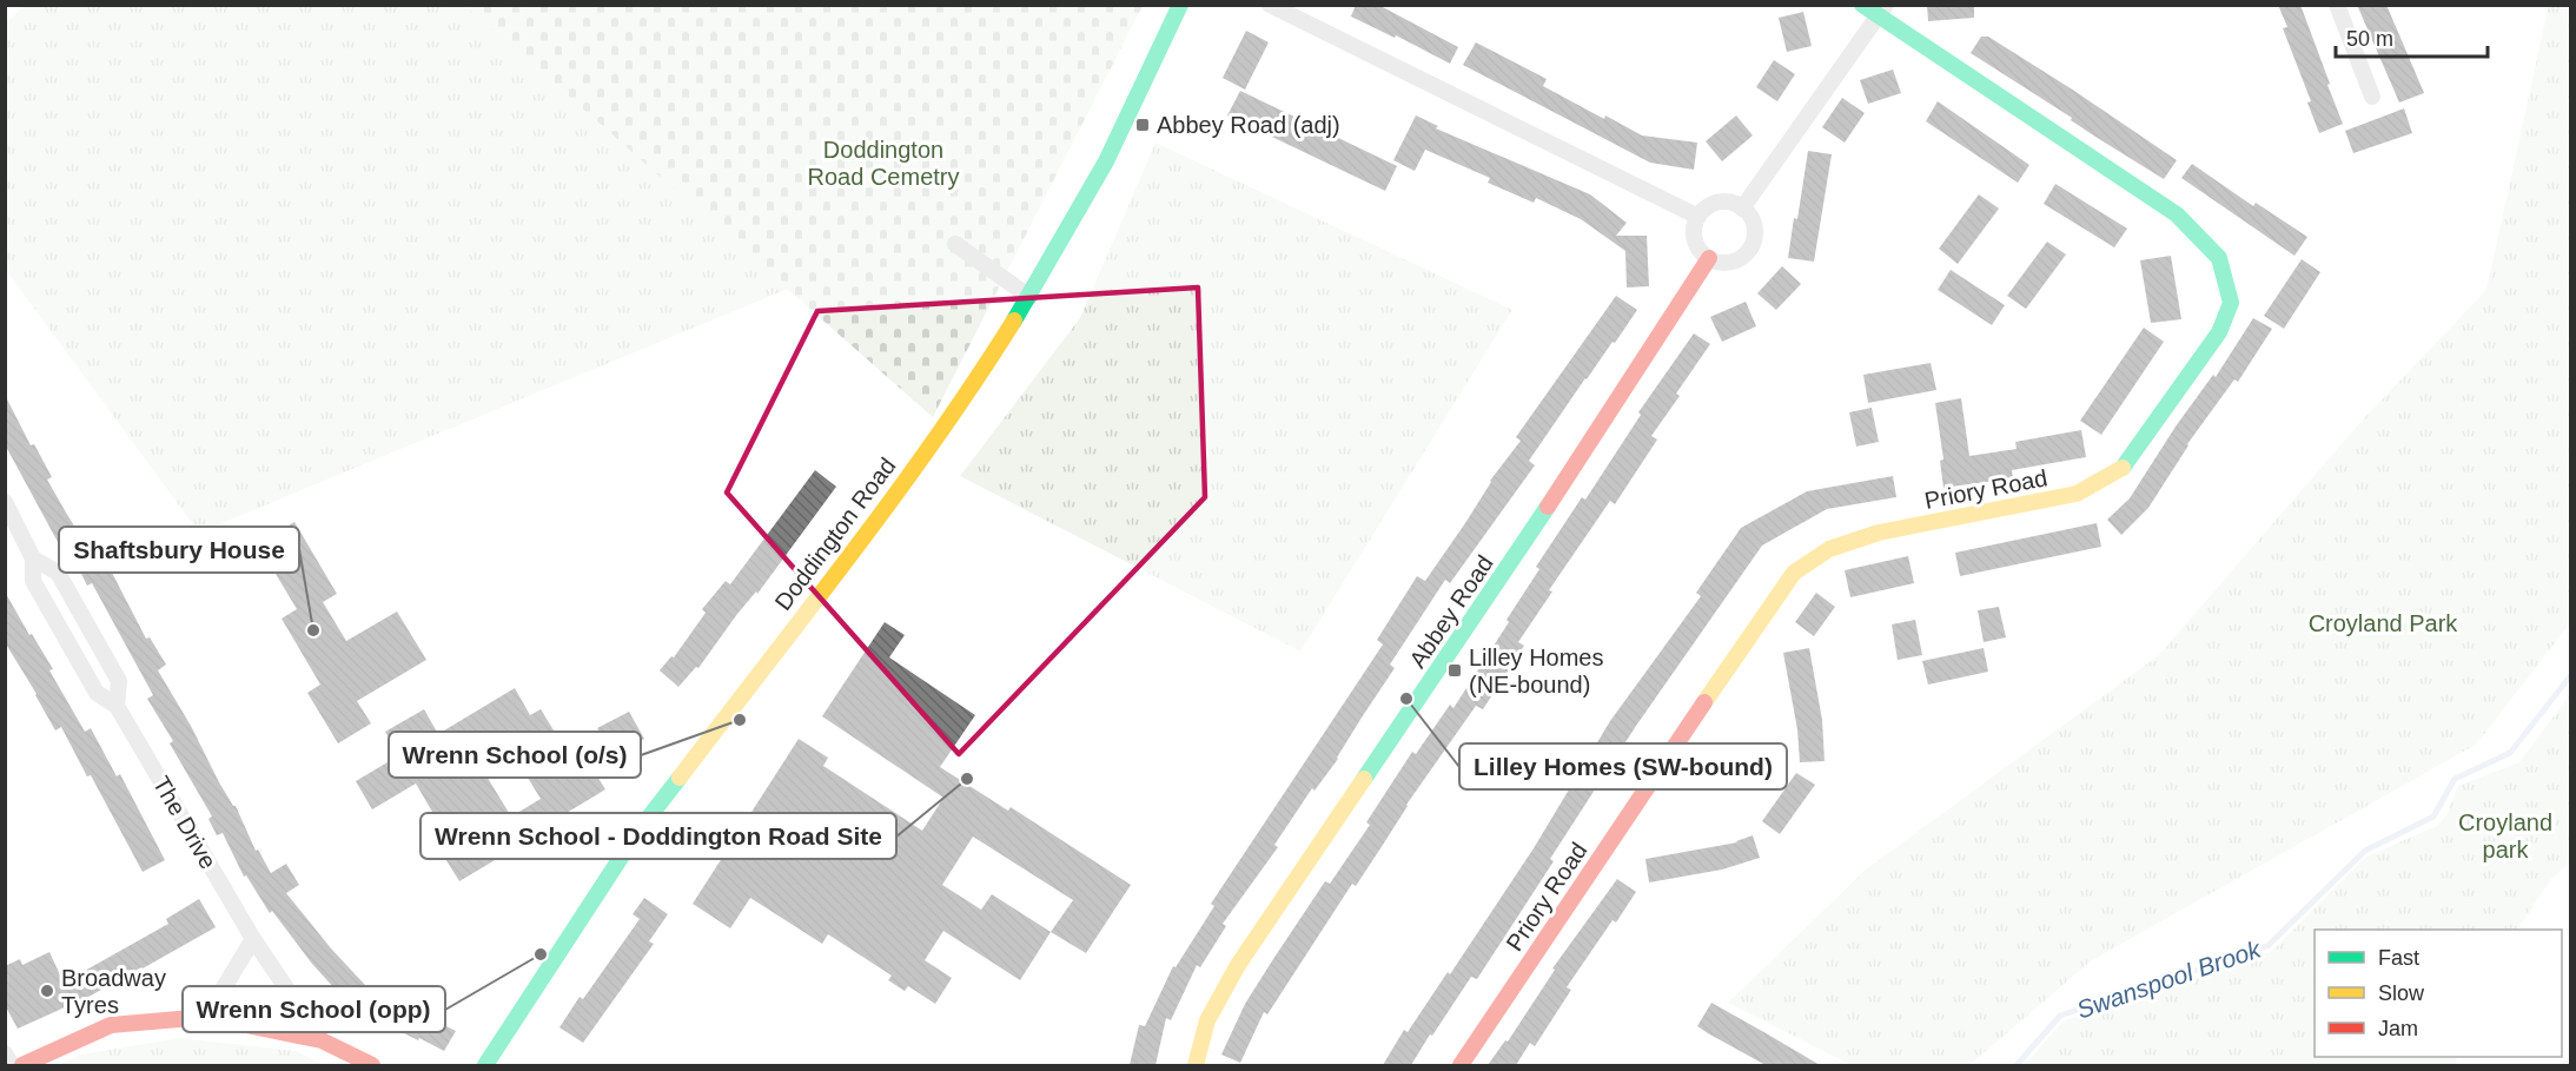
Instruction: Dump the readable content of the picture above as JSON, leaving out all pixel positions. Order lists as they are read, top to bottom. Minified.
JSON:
{"streets":{"street":["Priory Road","Doddington Road","Abbey Road","The Drive"]},"water":["Swanspool Brook"],"parks":["Doddington Road Cemetry","Croyland Park","Croyland park"],"places":{"transit":["Abbey Road (adj)","Lilley Homes (NE-bound)"],"other":["Shaftsbury House","Lilley Homes (SW-bound)","Wrenn School (o/s)","Wrenn School - Doddington Road Site","Wrenn School (opp)","Broadway Tyres"]},"legend":["Fast","Slow","Jam"],"scale_bar":"50 m"}
